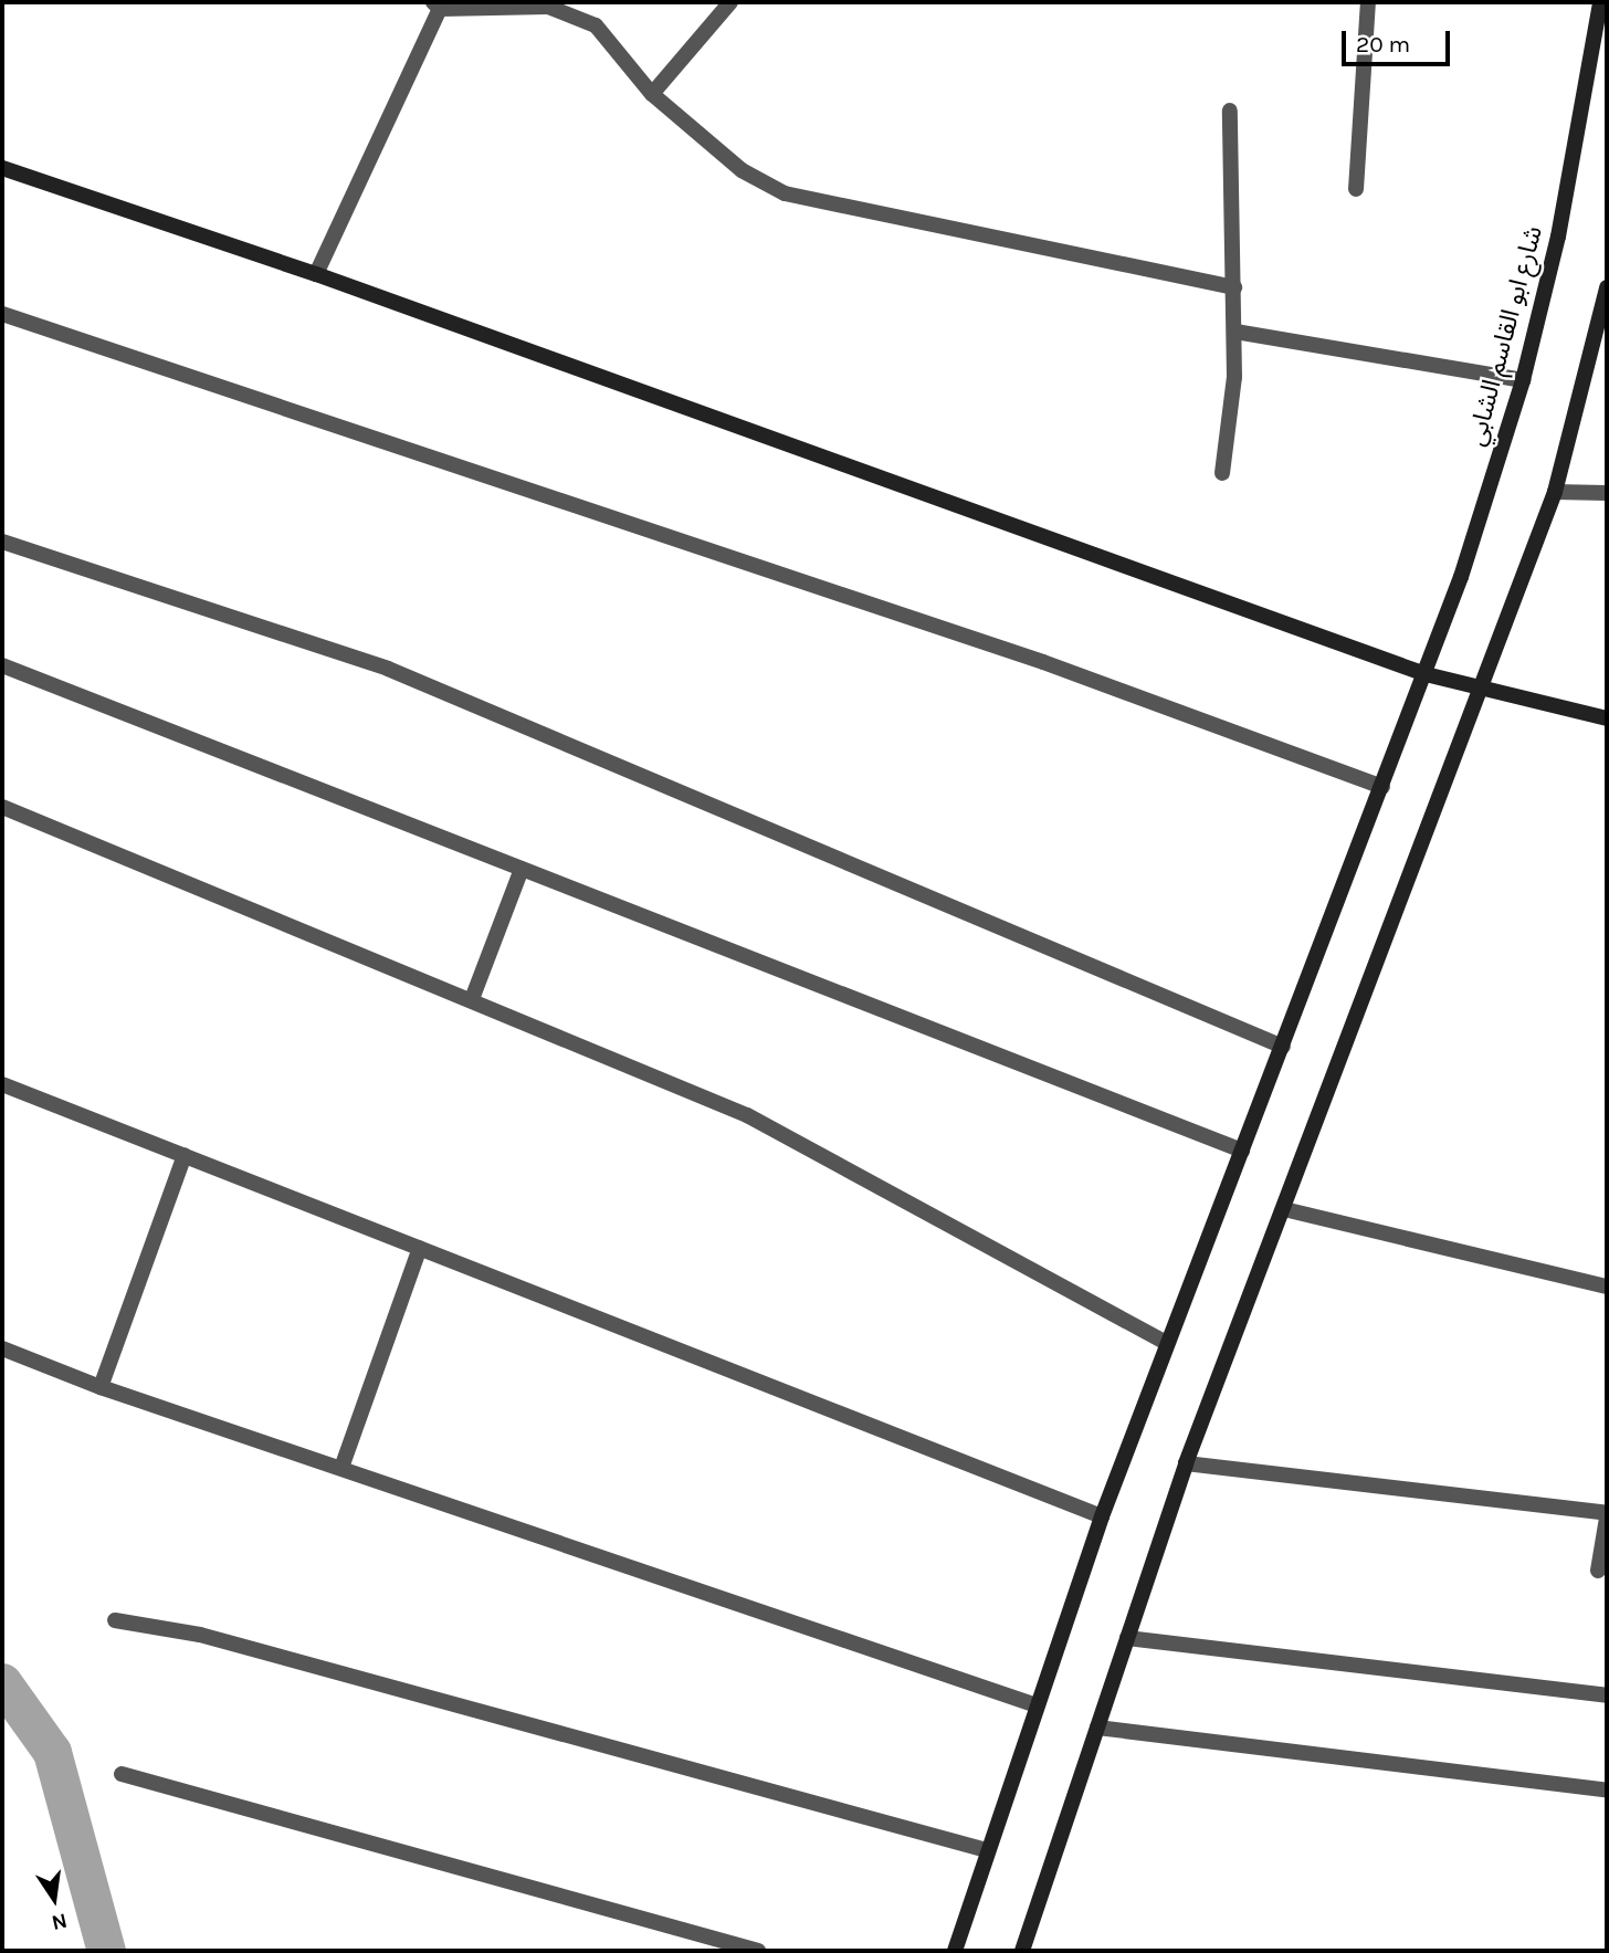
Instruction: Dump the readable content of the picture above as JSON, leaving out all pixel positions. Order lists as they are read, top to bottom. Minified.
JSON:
{"streets":{"street":["شارع ابو القاسم الشابي"]},"scale_bar":"20 m","north":"bottom"}
